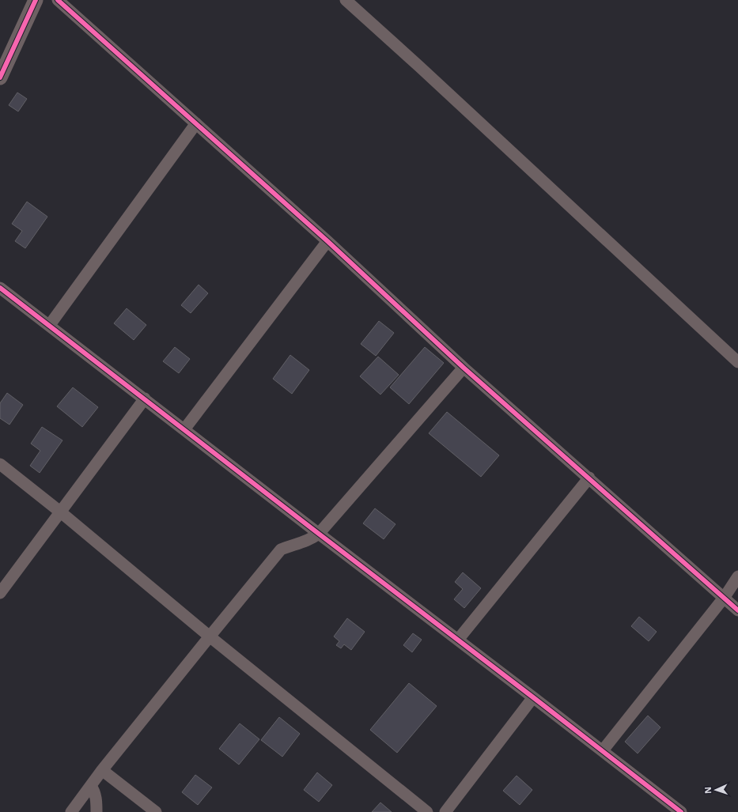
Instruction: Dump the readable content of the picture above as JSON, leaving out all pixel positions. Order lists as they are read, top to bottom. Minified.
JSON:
{"north":"left"}
